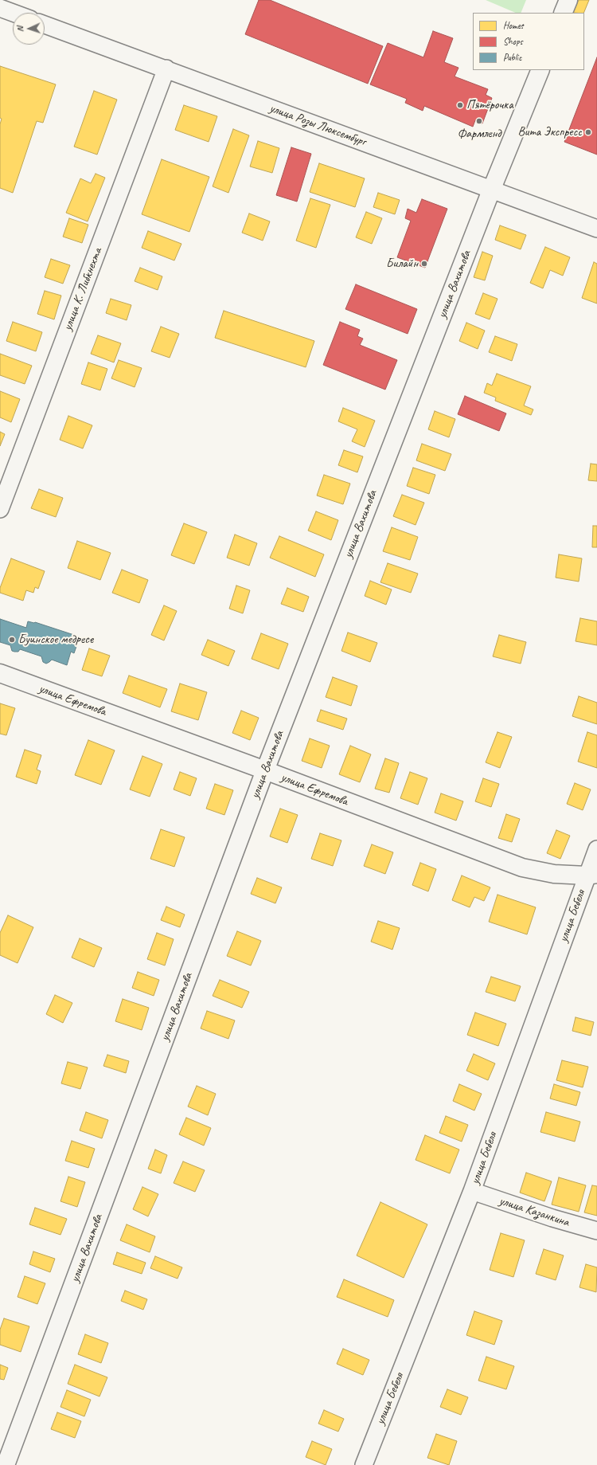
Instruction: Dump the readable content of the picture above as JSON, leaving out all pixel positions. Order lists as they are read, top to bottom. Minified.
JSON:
{"streets":{"main road":["улица Вахитова","улица Ефремова"],"street":["улица Розы Люксембург","улица К. Либкнехта","улица Бебеля","улица Казанкина"]},"crossings":[["улица Розы Люксембург","улица Вахитова"],["улица Розы Люксембург","улица К. Либкнехта"],["улица Вахитова","улица Ефремова"],["улица Ефремова","улица Бебеля"],["улица Бебеля","улица Казанкина"]],"places":["Пятёрочка","Фармленд","Вита Экспресс","Билайн","Буинское медресе"],"legend":["Homes","Shops","Public"],"north":"left"}
